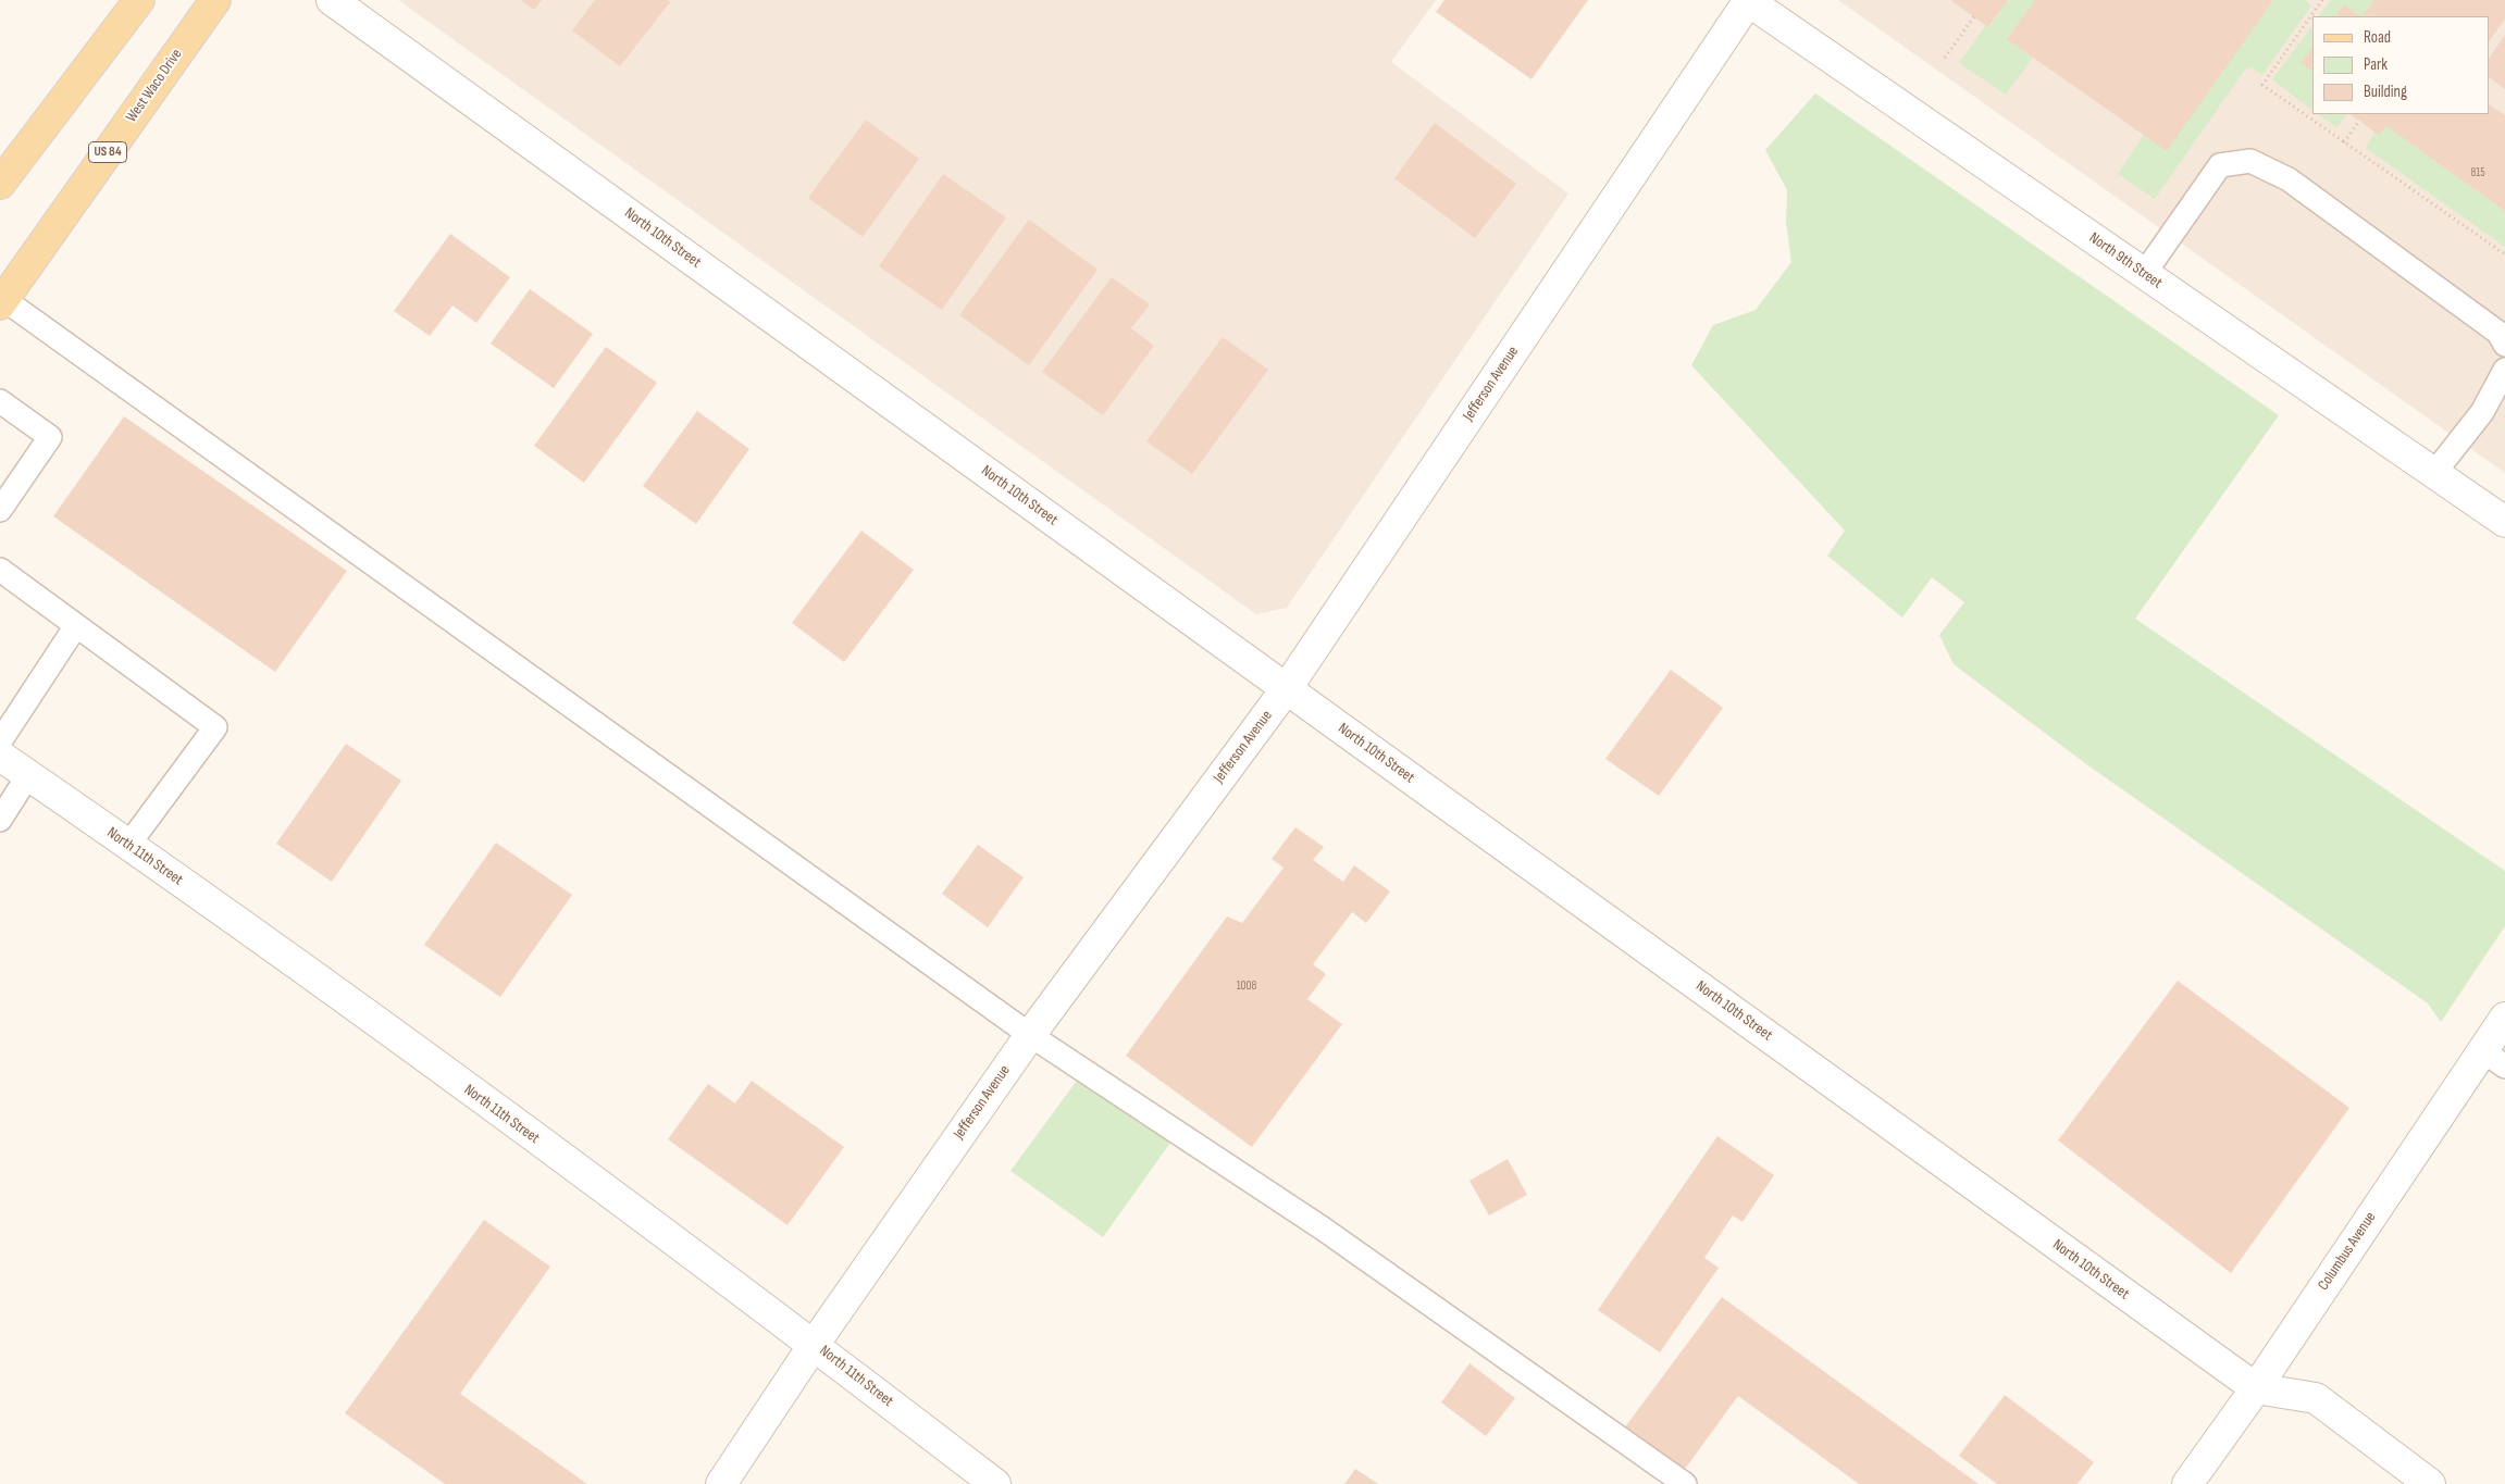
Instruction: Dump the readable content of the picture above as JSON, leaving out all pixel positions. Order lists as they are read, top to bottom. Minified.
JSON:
{"streets":{"main road":["West Waco Drive","US 84"],"street":["North 10th Street","North 9th Street","Jefferson Avenue","North 11th Street","Columbus Avenue"]},"crossings":[["North 10th Street","Jefferson Avenue"],["North 10th Street","Columbus Avenue"],["North 9th Street","Jefferson Avenue"],["Jefferson Avenue","North 11th Street"]],"house_numbers":["815","1008"],"legend":["Road","Park","Building"]}
